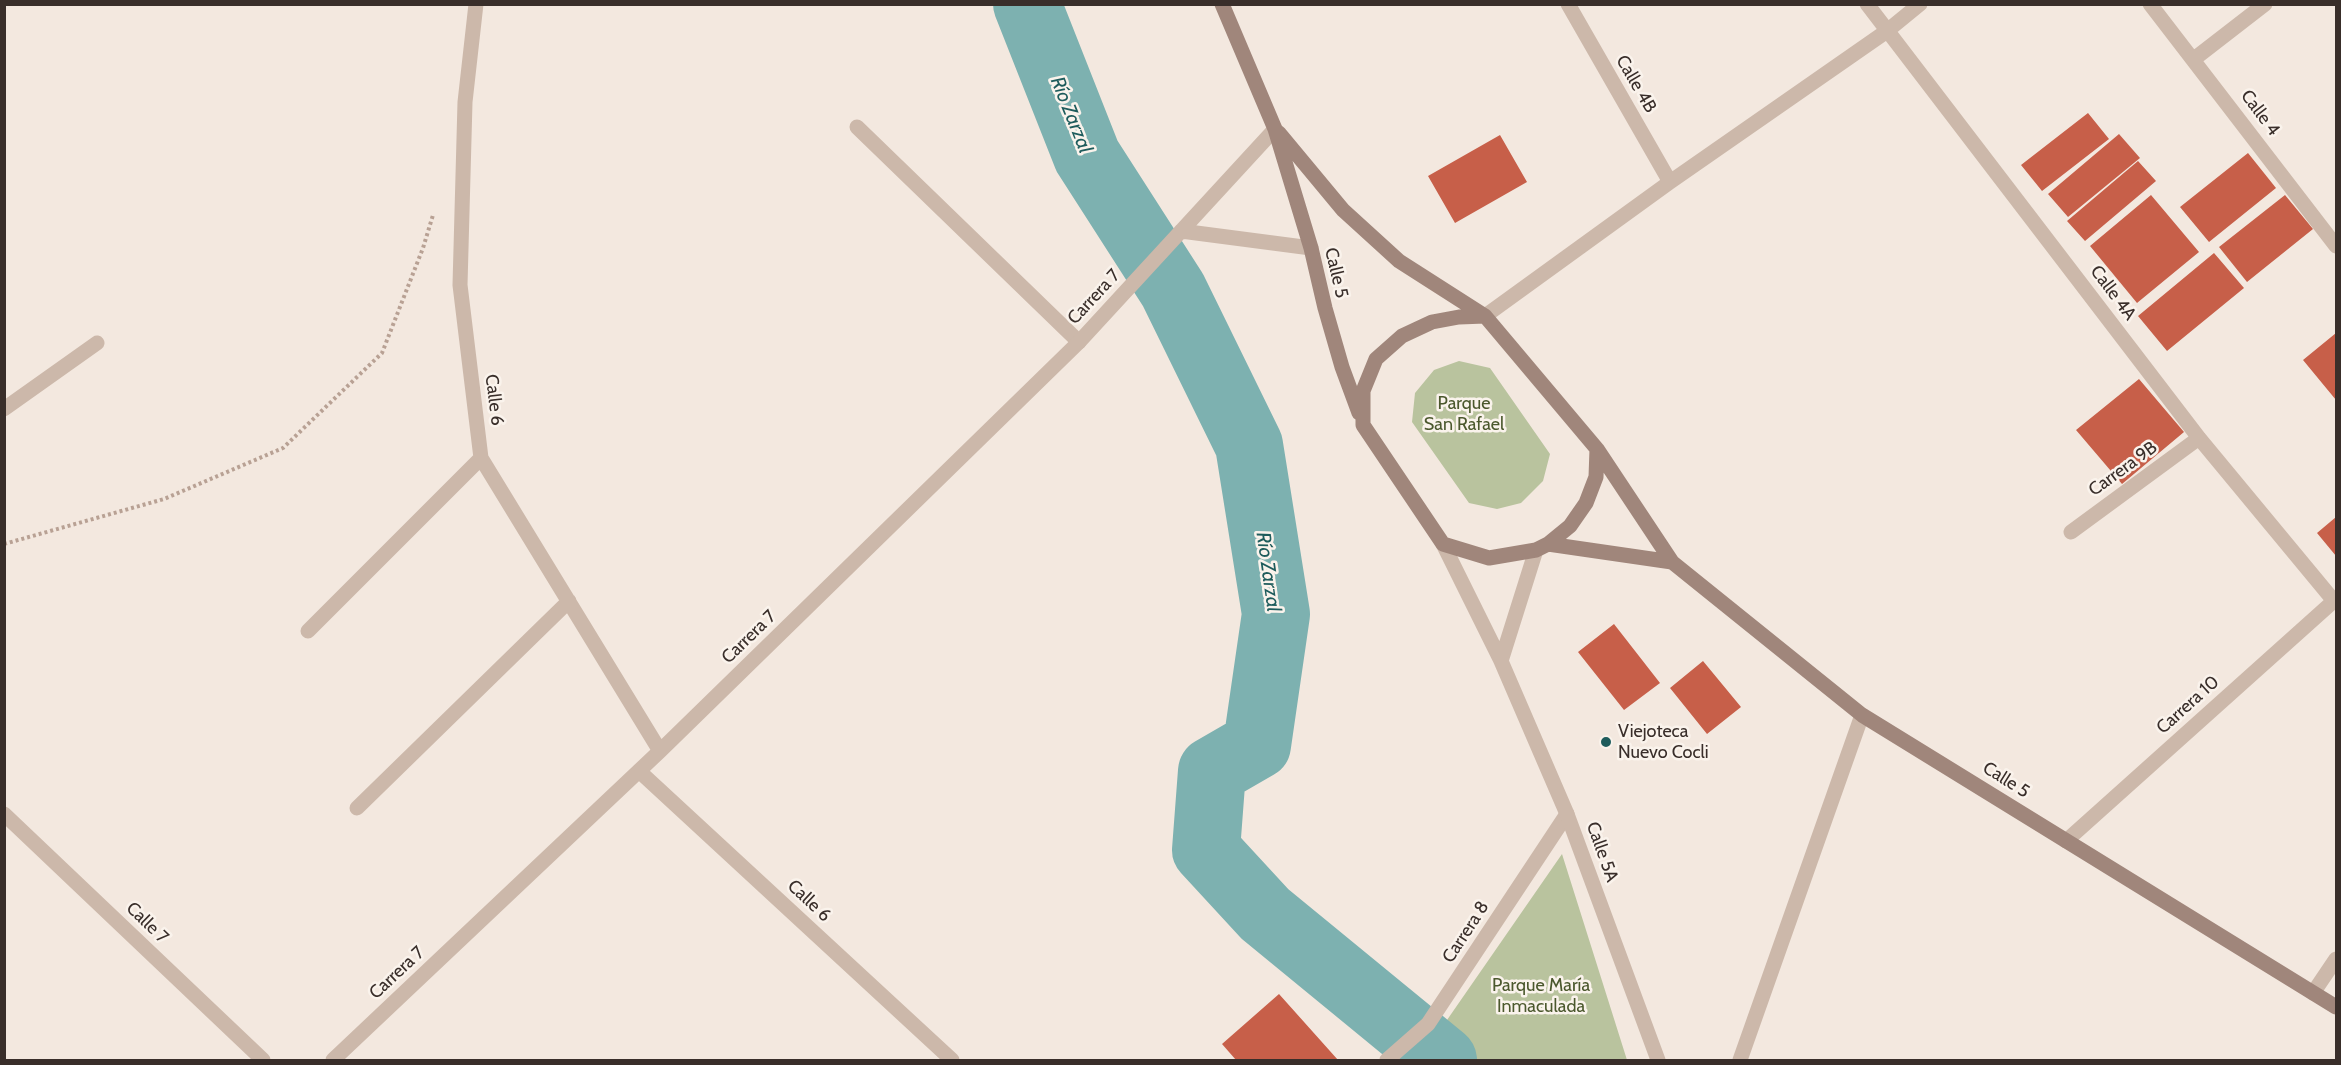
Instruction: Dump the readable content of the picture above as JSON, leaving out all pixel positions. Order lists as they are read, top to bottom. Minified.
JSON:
{"streets":{"main road":["Calle 5"],"street":["Calle 4B","Calle 4","Calle 4A","Carrera 7","Calle 6","Carrera 9B","Carrera 10","Calle 5A","Calle 7","Carrera 8"]},"crossings":[["Calle 5","Carrera 7"],["Calle 5","Carrera 10"],["Calle 5","Calle 5A"],["Calle 4A","Carrera 9B"],["Calle 4A","Carrera 10"],["Carrera 7","Calle 6"],["Calle 5A","Carrera 8"]],"water":["Río Zarzal"],"parks":["Parque San Rafael","Parque María Inmaculada"],"places":["Viejoteca Nuevo Cocli"]}
